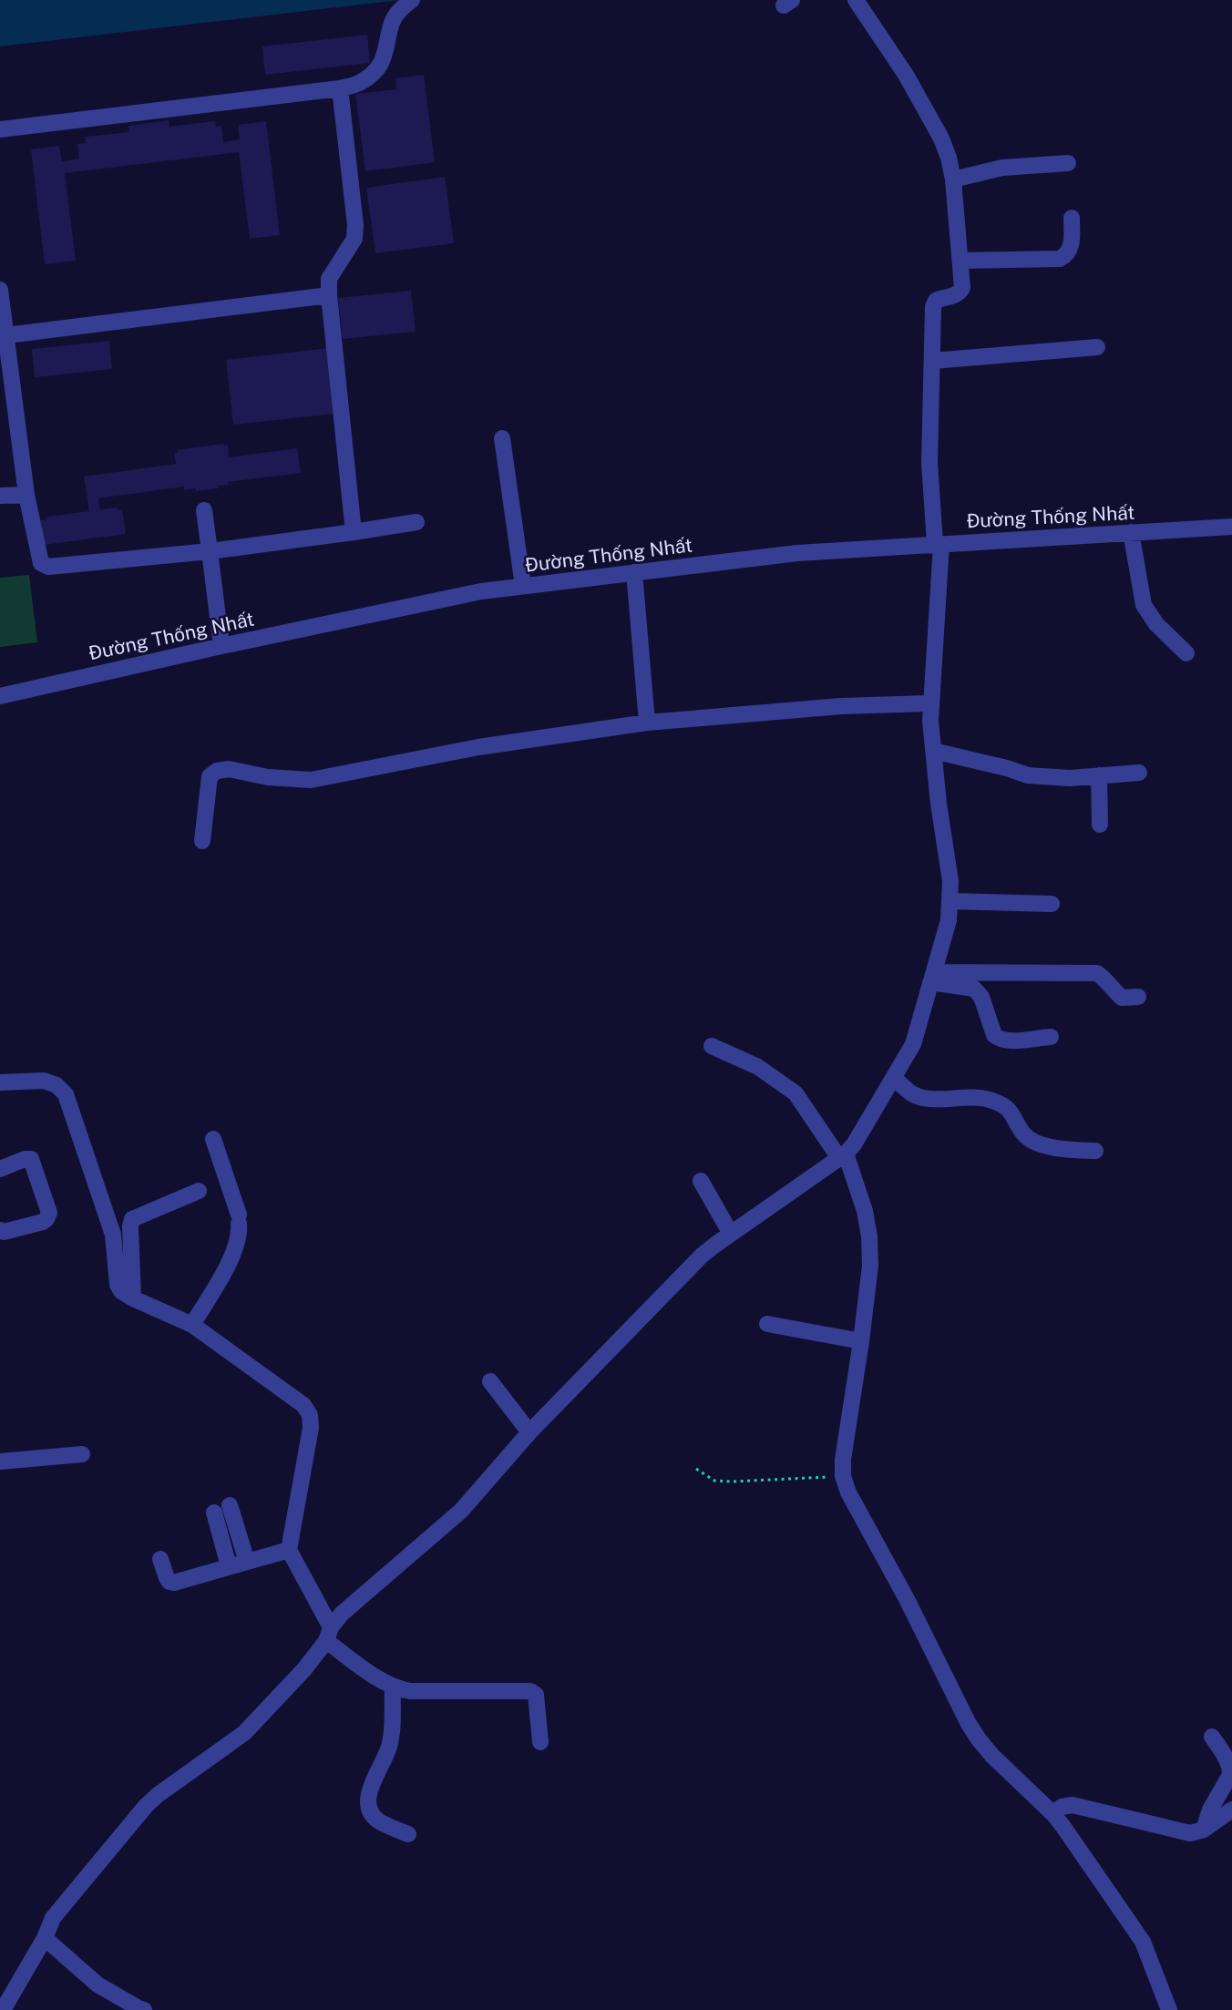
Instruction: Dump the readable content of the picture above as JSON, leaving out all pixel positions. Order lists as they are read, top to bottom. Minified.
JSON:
{"streets":{"street":["Đường Thống Nhất"]}}
